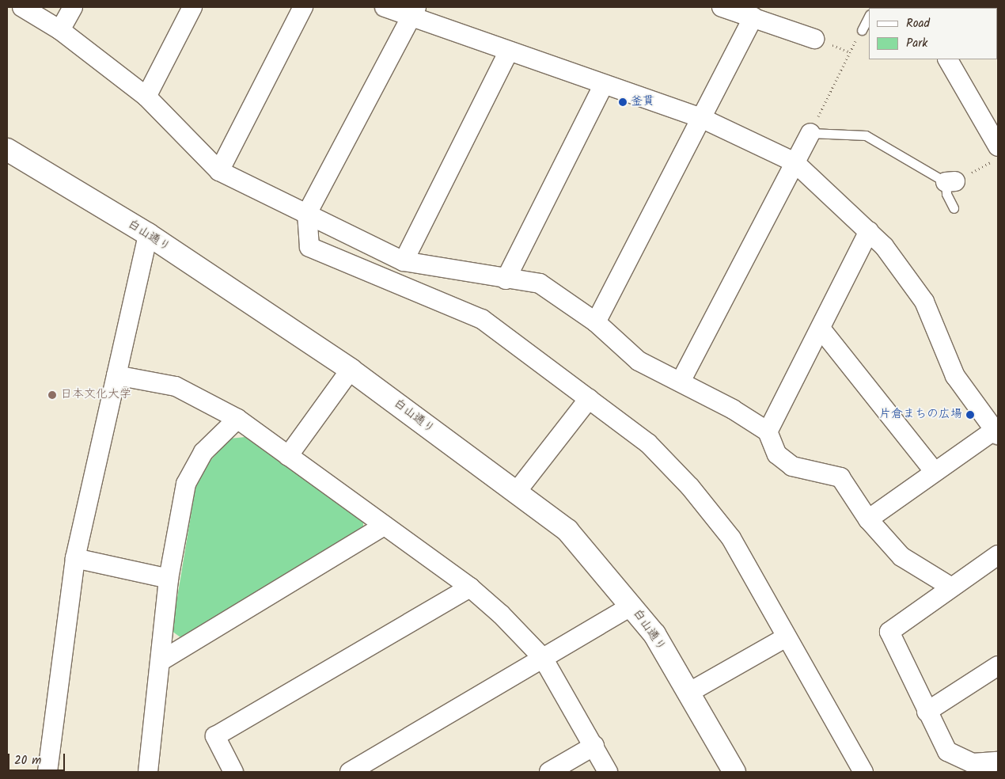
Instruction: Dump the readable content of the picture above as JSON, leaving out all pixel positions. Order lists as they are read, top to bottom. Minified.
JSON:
{"streets":{"street":["白山通り"]},"places":["釜貫","日本文化大学","片倉まちの広場"],"legend":["Road","Park"],"scale_bar":"20 m"}
